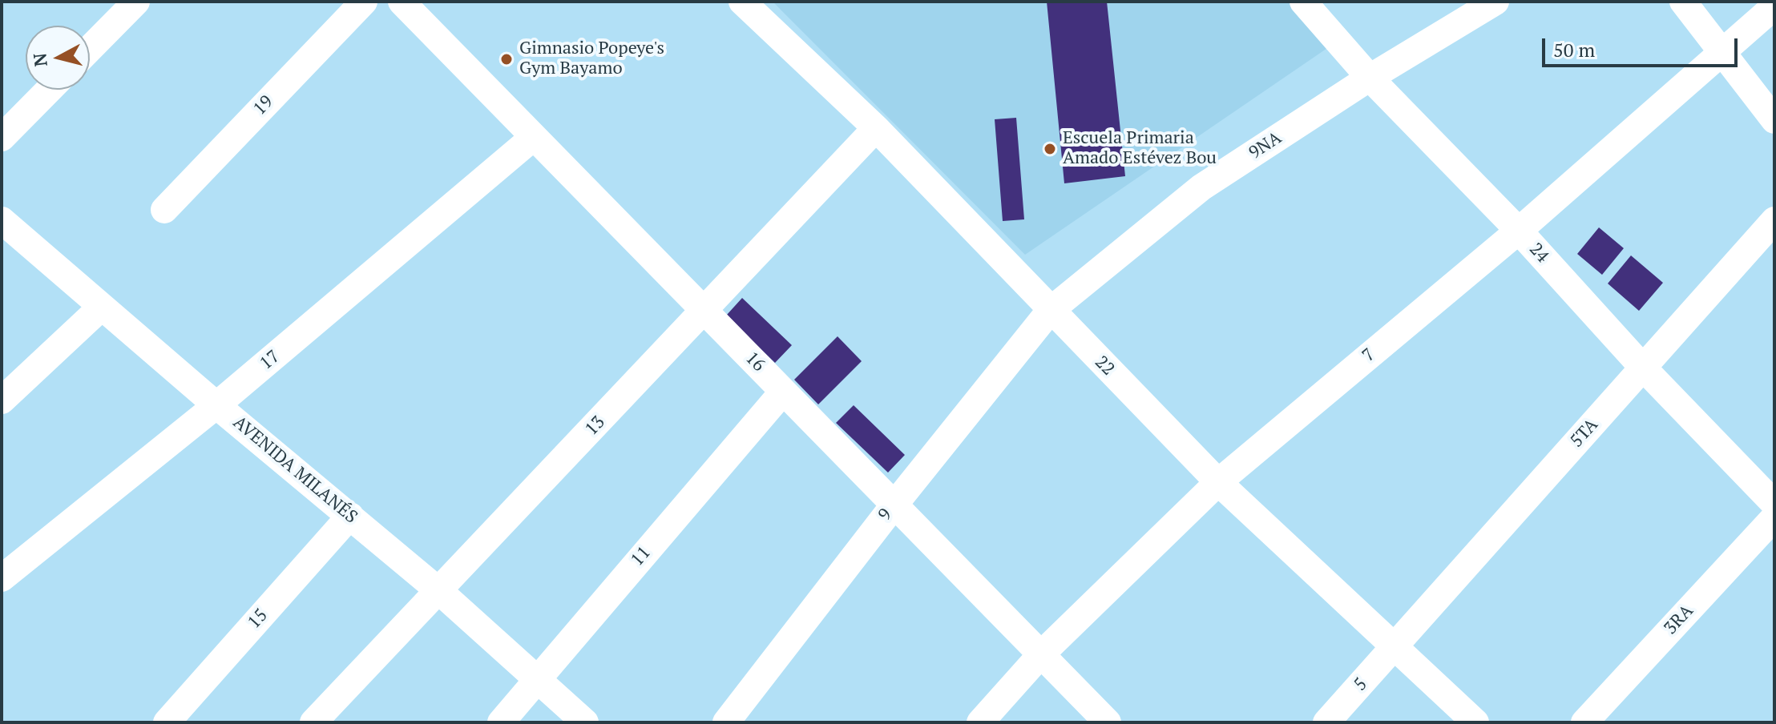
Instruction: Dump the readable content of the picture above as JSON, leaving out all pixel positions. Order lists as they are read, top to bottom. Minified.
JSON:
{"streets":{"street":["19","9NA","24","7","17","16","22","13","5TA","AVENIDA MILANÉS","9","11","15","3RA","5"]},"crossings":[["9NA","24"],["9NA","22"],["9NA","9"],["24","7"],["24","5TA"],["7","16"],["7","22"],["17","16"],["17","AVENIDA MILANÉS"],["16","13"],["16","9"],["16","11"],["22","13"],["22","5TA"],["22","9"],["22","5"],["13","AVENIDA MILANÉS"],["5TA","5"],["AVENIDA MILANÉS","11"],["AVENIDA MILANÉS","15"]],"places":["Gimnasio Popeye's Gym Bayamo","Escuela Primaria Amado Estévez Bou"],"scale_bar":"50 m","north":"left"}
